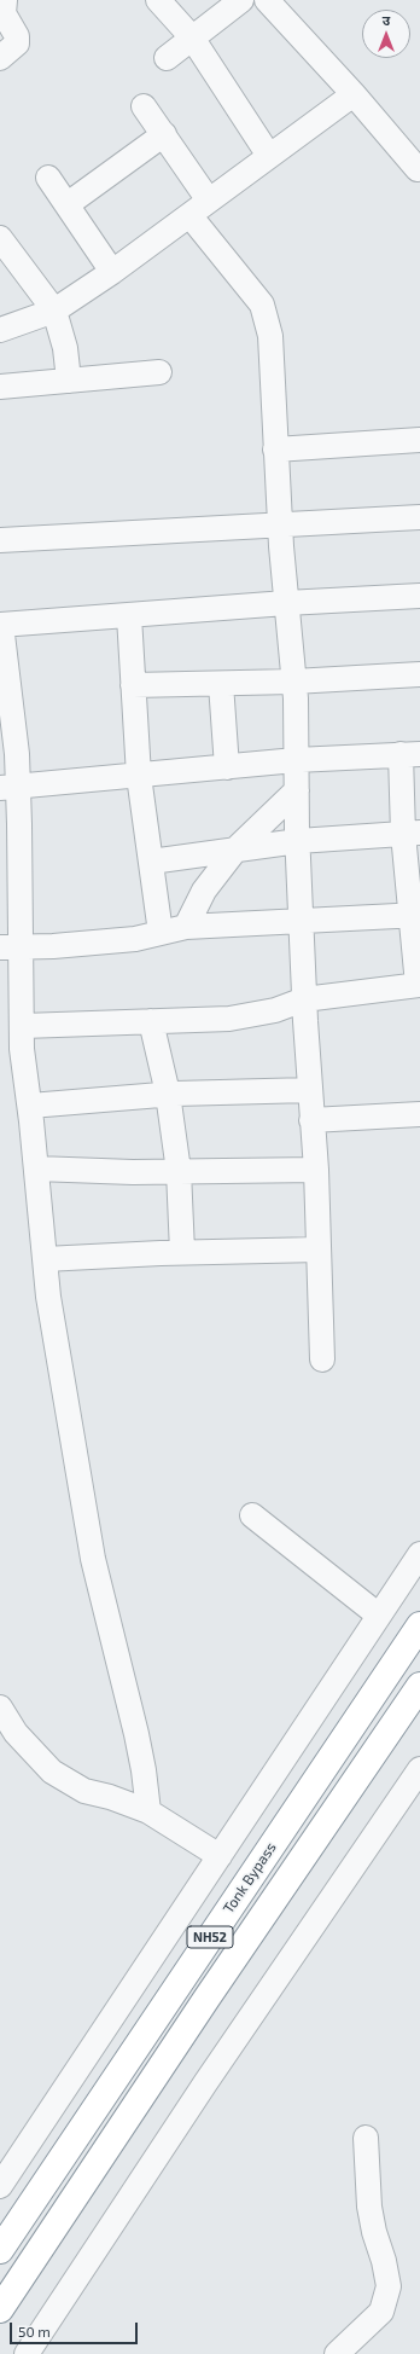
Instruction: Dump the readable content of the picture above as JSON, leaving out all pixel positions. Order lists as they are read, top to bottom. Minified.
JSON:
{"streets":{"highway":["Tonk Bypass","NH52"]},"scale_bar":"50 m","north":"top"}
